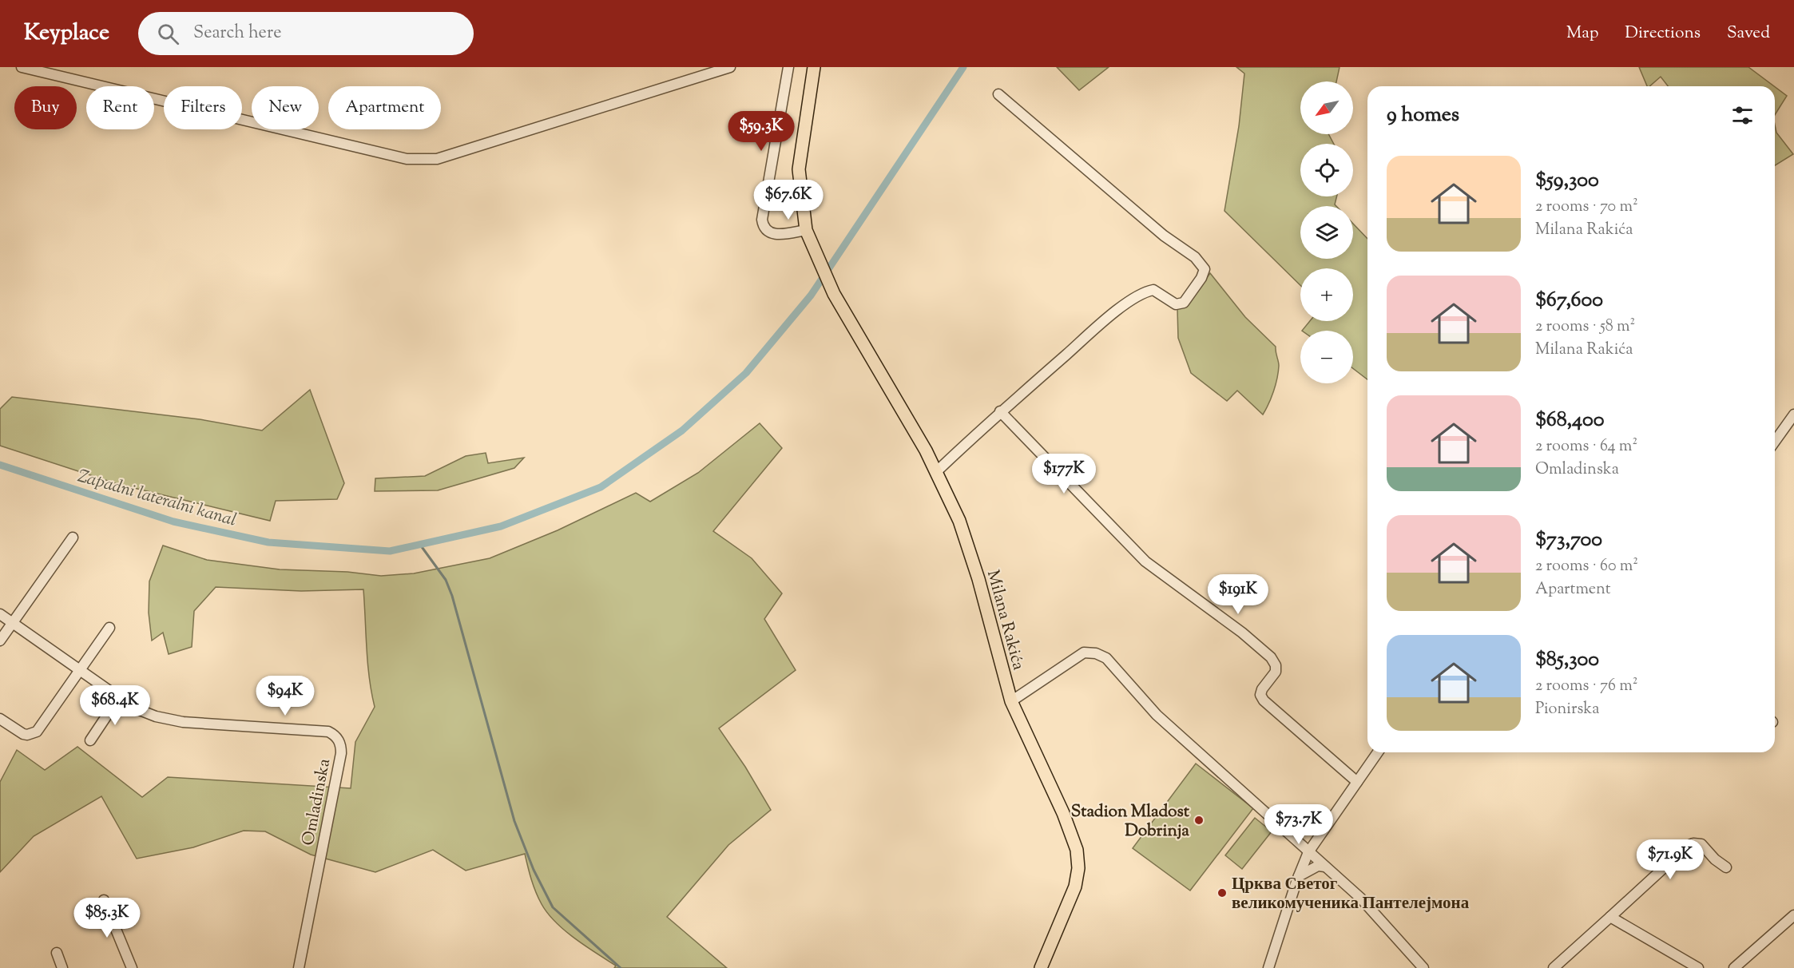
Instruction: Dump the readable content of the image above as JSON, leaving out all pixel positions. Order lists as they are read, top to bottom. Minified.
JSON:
{"streets":{"main road":["Milana Rakića"],"street":["Omladinska"]},"water":["Zapadni lateralni kanal"],"places":["Stadion Mladost Dobrinja","Црква Светог великомученика Пантелејмона"],"north":"bottom left","page":{"header":"Keyplace","search":"Search here","nav":["Map","Directions","Saved"],"map_buttons":["+","−"],"chip":["Buy","Rent","Filters","New","Apartment"],"heading":"9 homes","price":["$59.3K","$67.6K","$177K","$191K","$94K","$68.4K","$73.7K","$71.9K","$85.3K"],"list":[{"name":"$59,300","note":"2 rooms · 70 m² · Milana Rakića"},{"name":"$67,600","note":"2 rooms · 58 m² · Milana Rakića"},{"name":"$68,400","note":"2 rooms · 64 m² · Omladinska"},{"name":"$73,700","note":"2 rooms · 60 m² · Apartment"},{"name":"$85,300","note":"2 rooms · 76 m² · Pionirska"}]}}
